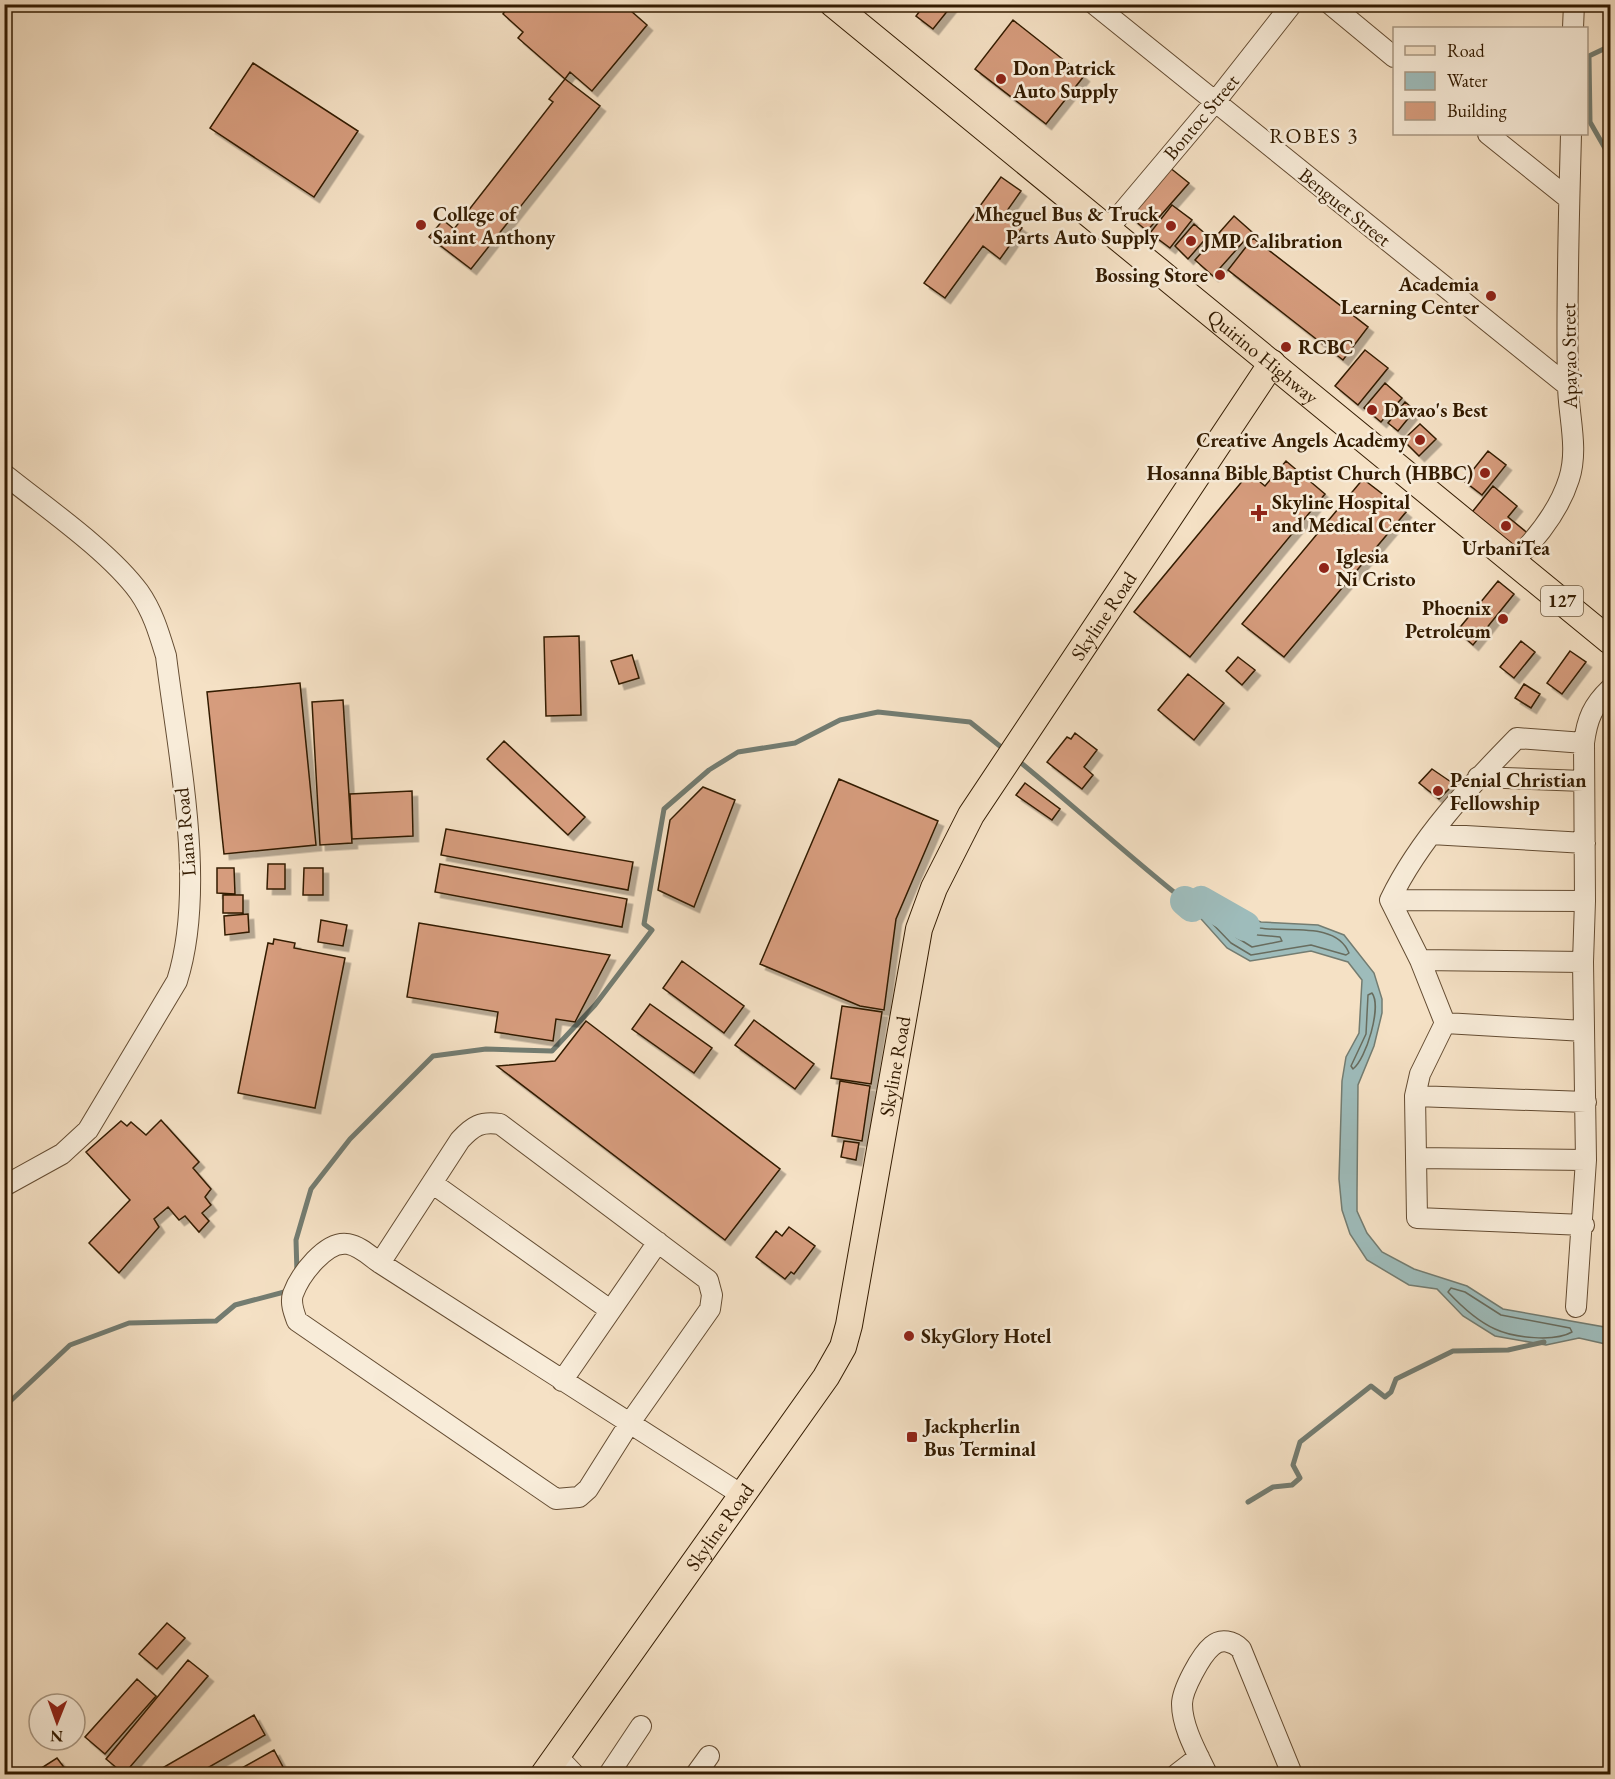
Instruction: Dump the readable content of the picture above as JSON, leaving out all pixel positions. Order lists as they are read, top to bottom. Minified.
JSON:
{"streets":{"main road":["Quirino Highway","127","Skyline Road"],"street":["Bontoc Street","Benguet Street","Apayao Street","Liana Road"]},"crossings":[["Bontoc Street","Benguet Street"],["Bontoc Street","Quirino Highway"],["Benguet Street","Apayao Street"],["Quirino Highway","Apayao Street"],["Quirino Highway","Skyline Road"]],"districts":["ROBES 3"],"places":{"other":["Don Patrick Auto Supply","College of Saint Anthony","Mheguel Bus & Truck Parts Auto Supply","JMP Calibration","Bossing Store","Academia Learning Center","RCBC","Davao's Best","Creative Angels Academy","Hosanna Bible Baptist Church (HBBC)","UrbaniTea","Iglesia Ni Cristo","Phoenix Petroleum","Penial Christian Fellowship","SkyGlory Hotel"],"health":["Skyline Hospital and Medical Center"],"transit":["Jackpherlin Bus Terminal"]},"legend":["Road","Water","Building"],"north":"bottom"}
